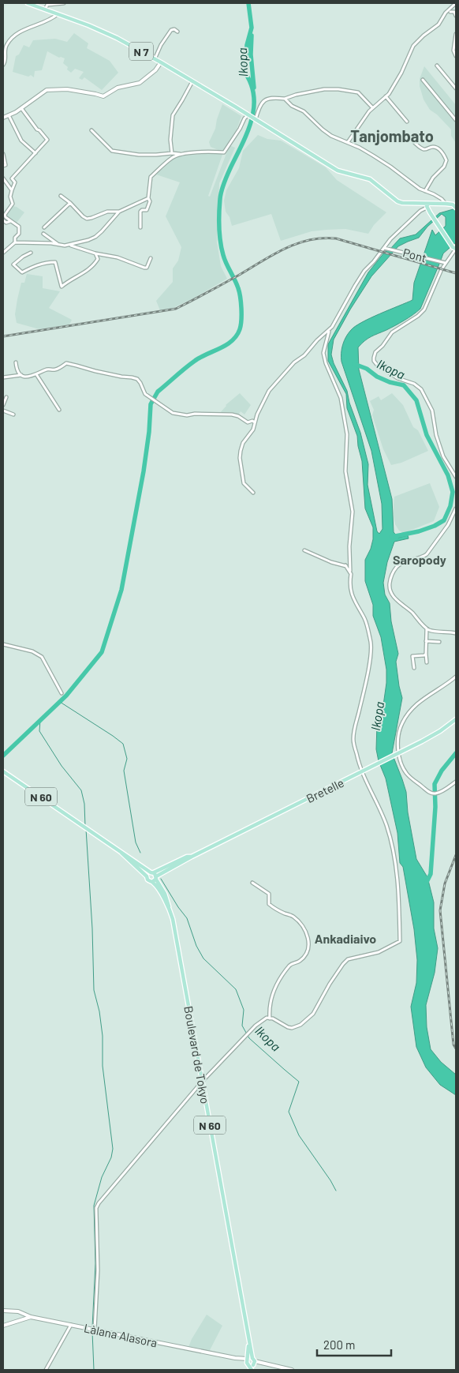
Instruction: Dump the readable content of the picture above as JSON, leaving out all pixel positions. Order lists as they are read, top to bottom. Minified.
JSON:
{"streets":{"main road":["N 7","Bretelle","N 60","Boulevard de Tokyo"],"street":["Pont","Làlana Alasora"]},"crossings":[["Bretelle","Boulevard de Tokyo"],["Boulevard de Tokyo","Làlana Alasora"]],"districts":["Tanjombato","Saropody","Ankadiaivo"],"water":["Ikopa"],"scale_bar":"200 m"}
